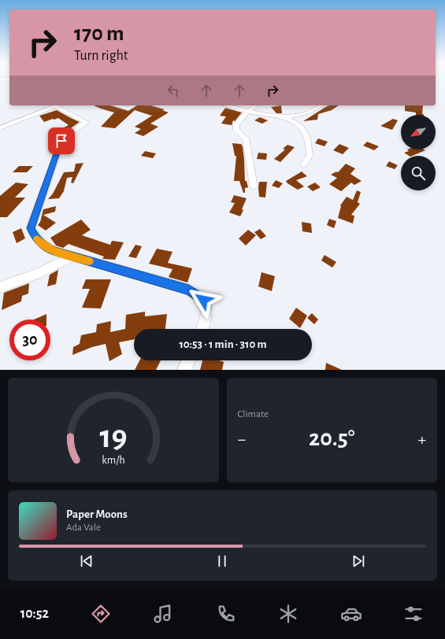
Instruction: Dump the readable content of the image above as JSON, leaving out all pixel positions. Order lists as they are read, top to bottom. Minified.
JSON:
{"north":"bottom left","page":{"turn":["170 m","Turn right"],"limit":"30","trip":"10:53 · 1 min · 310 m","tile":"Climate","heat":["−","20.5°","+"],"song":["Paper Moons","Ada Vale"],"tabs":"10:52","gauge":["19","km/h"]}}
